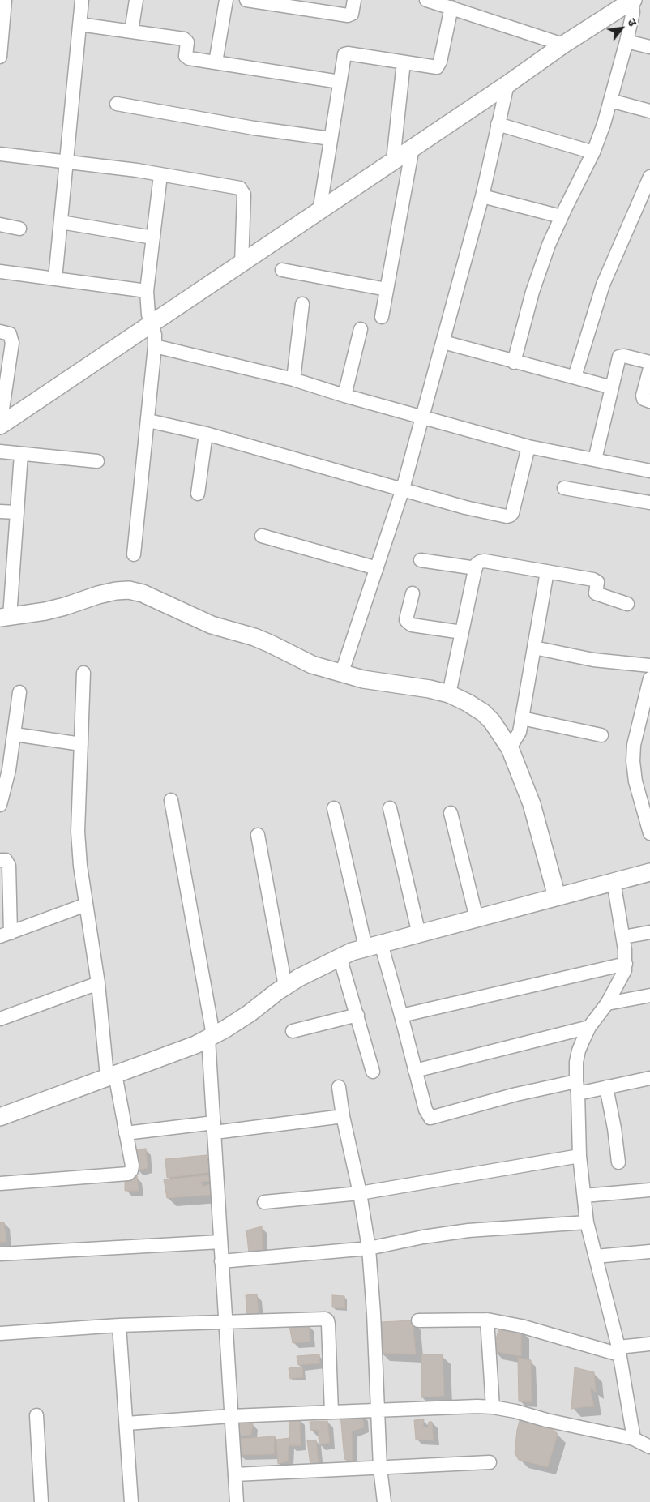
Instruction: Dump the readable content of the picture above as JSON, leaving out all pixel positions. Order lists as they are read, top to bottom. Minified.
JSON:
{"north":"top right"}
